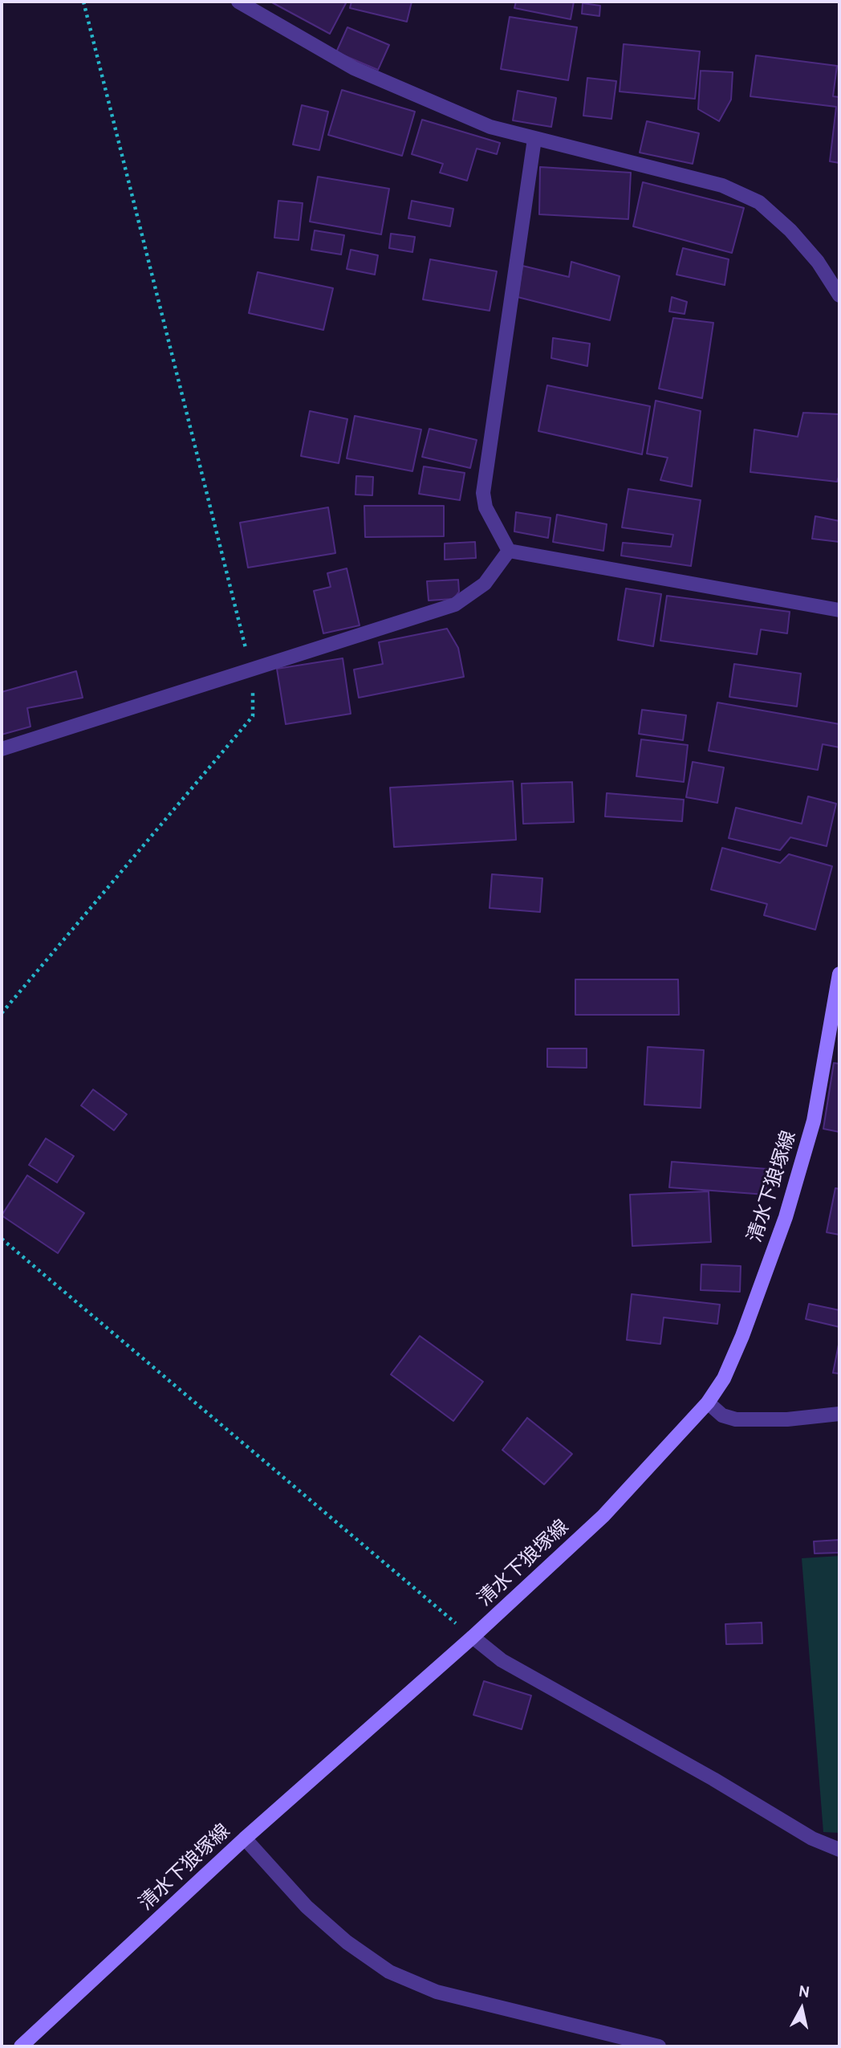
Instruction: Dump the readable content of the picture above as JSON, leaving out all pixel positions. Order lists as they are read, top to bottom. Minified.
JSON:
{"streets":{"main road":["清水下狼塚線"]},"north":"top"}
